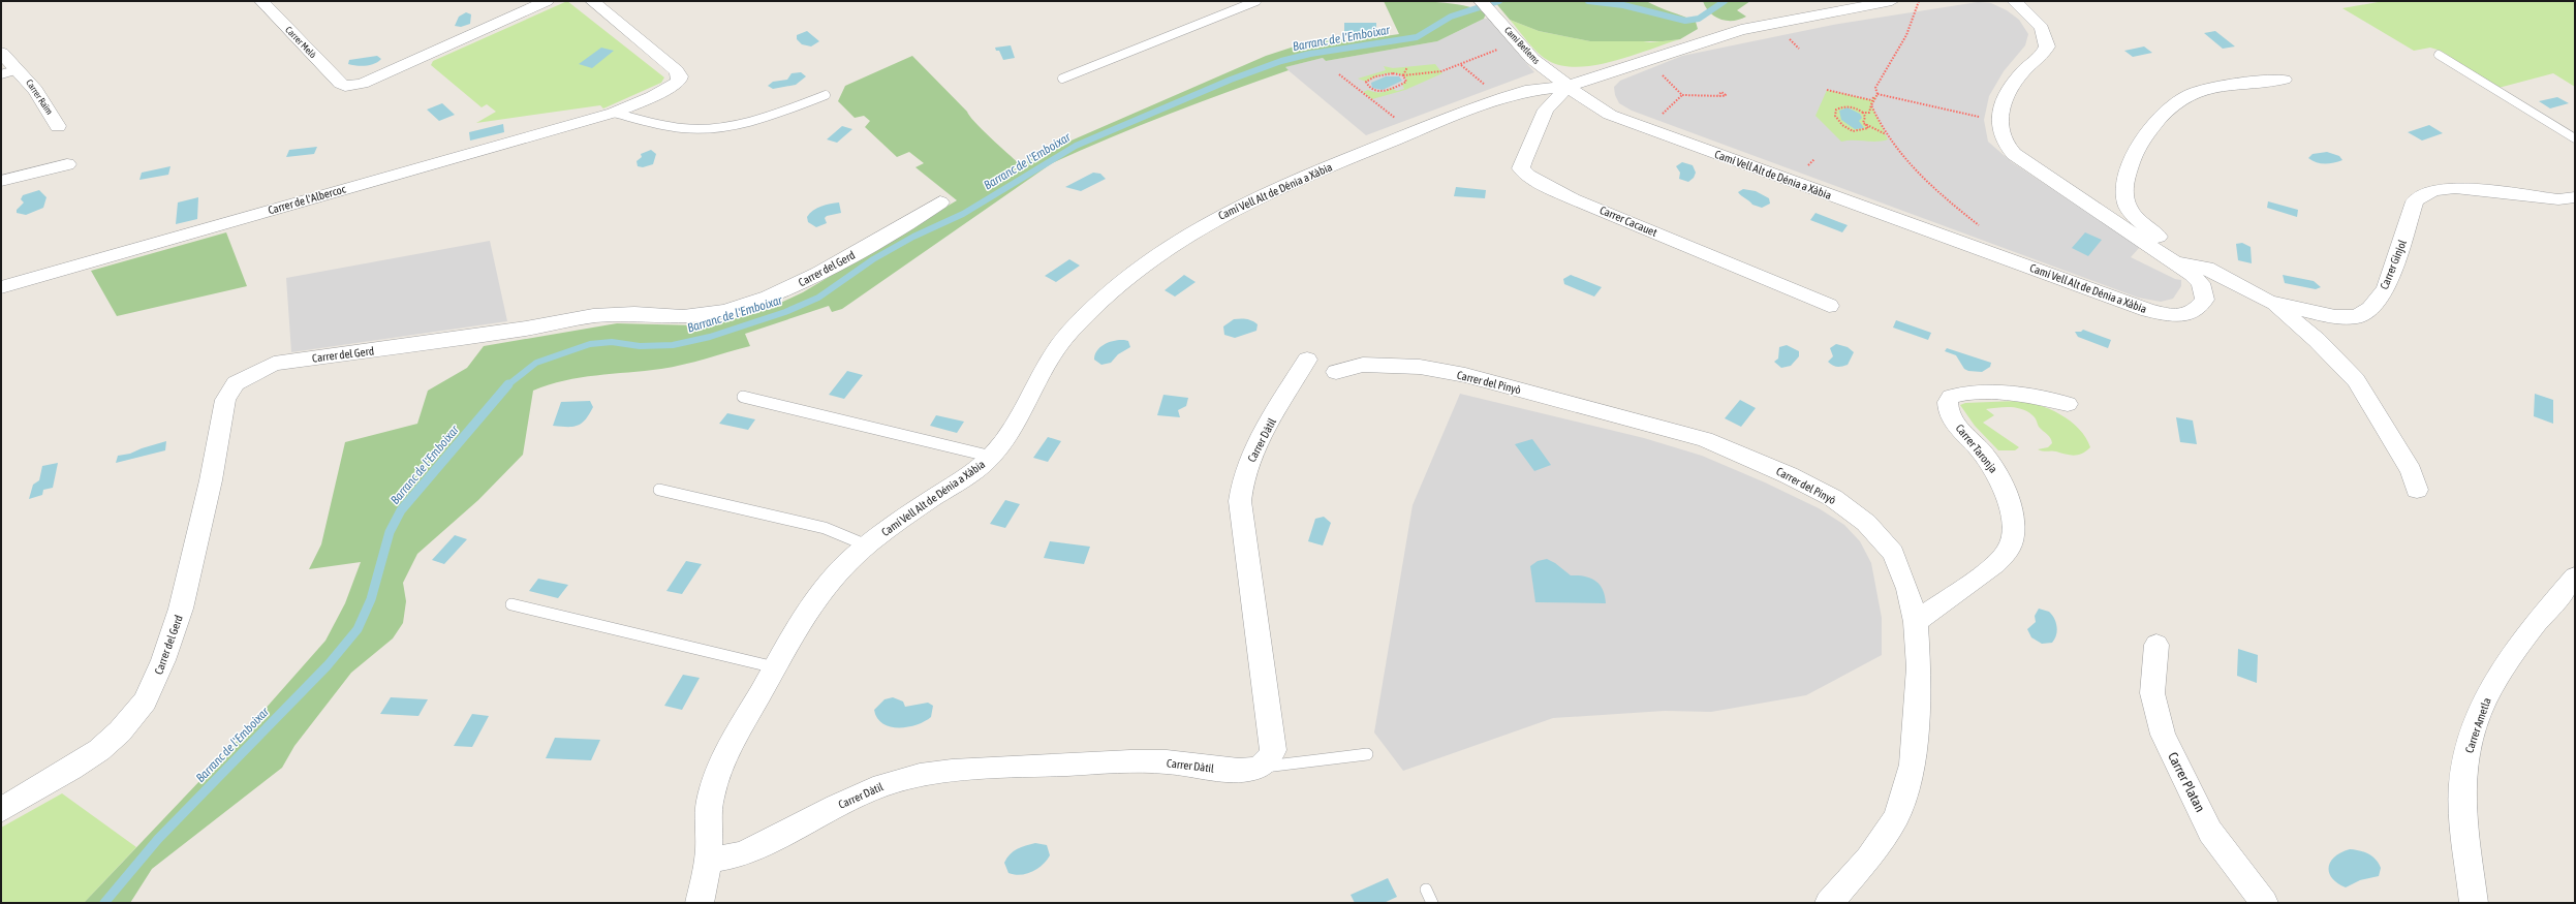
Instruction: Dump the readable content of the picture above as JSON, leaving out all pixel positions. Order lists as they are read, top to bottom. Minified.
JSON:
{"streets":{"street":["Carrer Melò","Camí Betlems","Carrer Raïm","Camí Vell Alt de Dénia a Xàbia","Carrer de l'Albercoc","Carrer Cacauet","Carrer Ginjol","Carrer del Gerd","Carrer del Pinyò","Carrer Dàtil","Carrer Taronja","Carrer Ametla","Carrer Platan"]},"crossings":[["Camí Betlems","Camí Vell Alt de Dénia a Xàbia"],["Camí Betlems","Carrer Cacauet"],["Camí Vell Alt de Dénia a Xàbia","Carrer Cacauet"],["Camí Vell Alt de Dénia a Xàbia","Carrer Ginjol"],["Camí Vell Alt de Dénia a Xàbia","Carrer Dàtil"],["Carrer del Pinyò","Carrer Taronja"]],"water":["Barranc de l'Emboixar"]}
